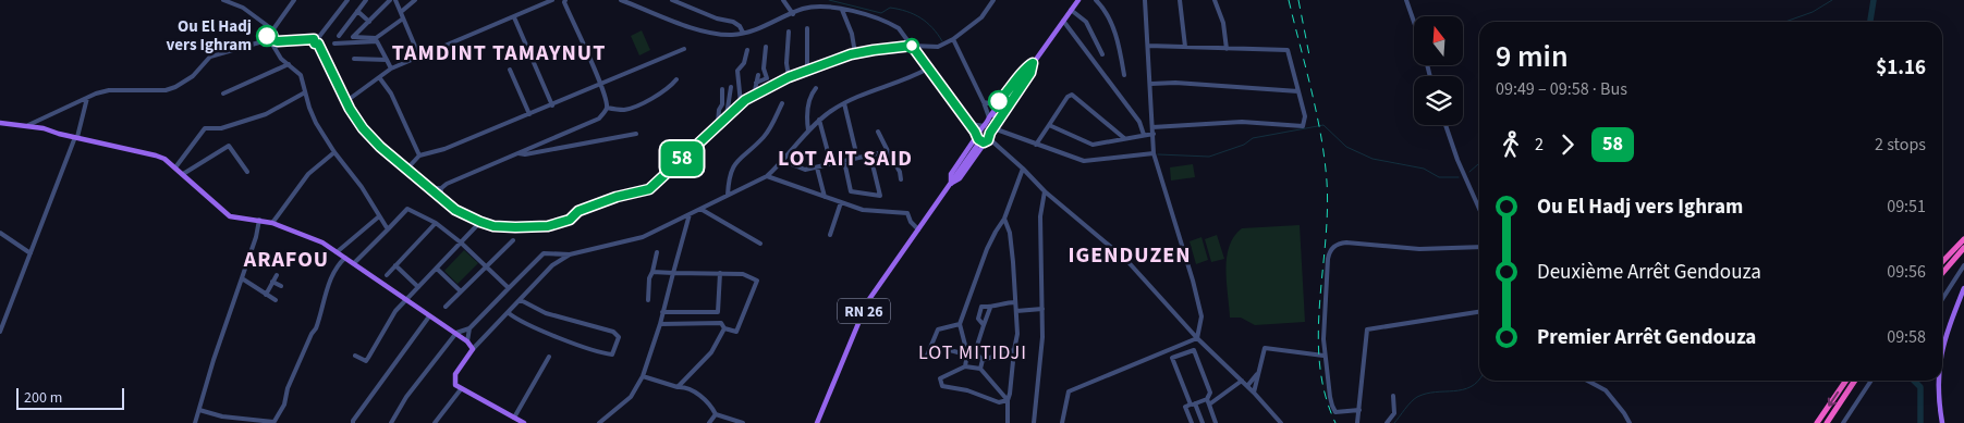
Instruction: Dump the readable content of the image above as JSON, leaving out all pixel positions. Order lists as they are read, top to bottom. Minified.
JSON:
{"streets":{"main road":["RN 26"]},"districts":["TAMDINT TAMAYNUT","LOT AIT SAID","IGENDUZEN","ARAFOU","LOT MITIDJI"],"places":["Ou El Hadj vers Ighram"],"lines":["bus line 58"],"scale_bar":"200 m","north":"top","page":{"on_map":"58","heading":["9 min","09:49 – 09:58 · Bus","$1.16"],"legs":["2","58","2 stops"],"list":[{"name":"Ou El Hadj vers Ighram","value":"09:51"},{"name":"Deuxième Arrêt Gendouza","value":"09:56"},{"name":"Premier Arrêt Gendouza","value":"09:58"}],"scale":"200 m"}}
